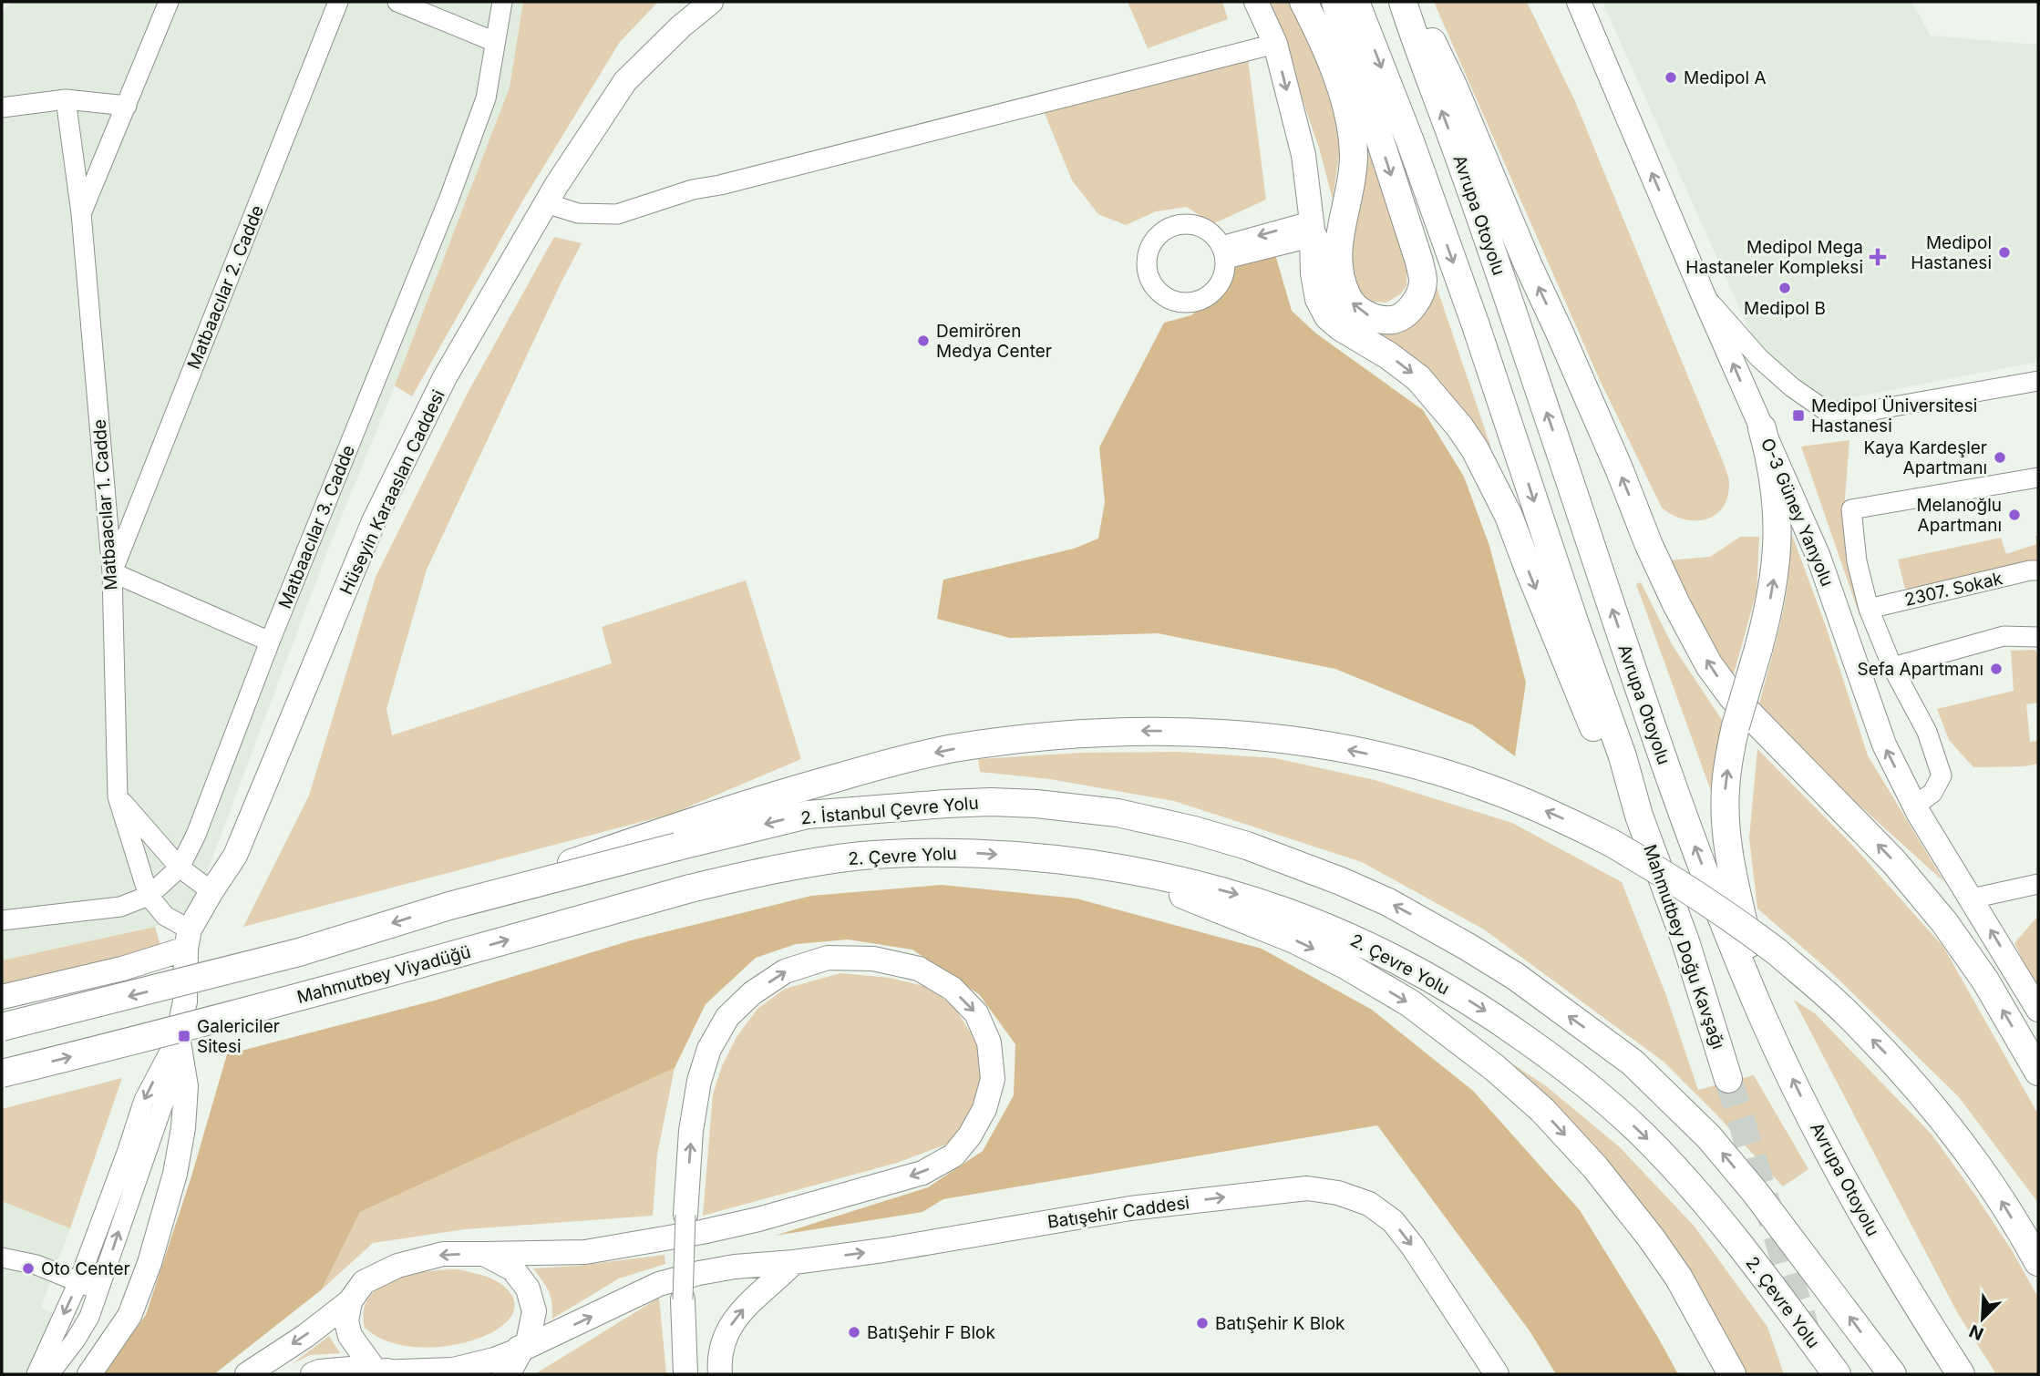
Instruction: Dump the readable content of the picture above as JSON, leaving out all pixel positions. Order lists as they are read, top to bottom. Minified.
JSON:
{"streets":{"highway":["Avrupa Otoyolu","2. İstanbul Çevre Yolu","2. Çevre Yolu","Mahmutbey Doğu Kavşağı","Mahmutbey Viyadüğü"],"main road":["Hüseyin Karaaslan Caddesi","O-3 Güney Yanyolu","Batışehir Caddesi"],"street":["Matbaacılar 2. Cadde","Matbaacılar 1. Cadde","Matbaacılar 3. Cadde","2307. Sokak"]},"crossings":[["Matbaacılar 2. Cadde","Matbaacılar 1. Cadde"],["Hüseyin Karaaslan Caddesi","Matbaacılar 1. Cadde"],["Matbaacılar 1. Cadde","Matbaacılar 3. Cadde"],["2. Çevre Yolu","Mahmutbey Viyadüğü"]],"one_way":["O-3 Güney Yanyolu","Batışehir Caddesi"],"places":{"other":["Medipol A","Medipol Hastanesi","Medipol B","Demirören Medya Center","Kaya Kardeşler Apartmanı","Melanoğlu Apartmanı","Sefa Apartmanı","Oto Center","BatıŞehir K Blok","BatıŞehir F Blok"],"health":["Medipol Mega Hastaneler Kompleksi"],"transit":["Medipol Üniversitesi Hastanesi","Galericiler Sitesi"]},"north":"bottom left"}
